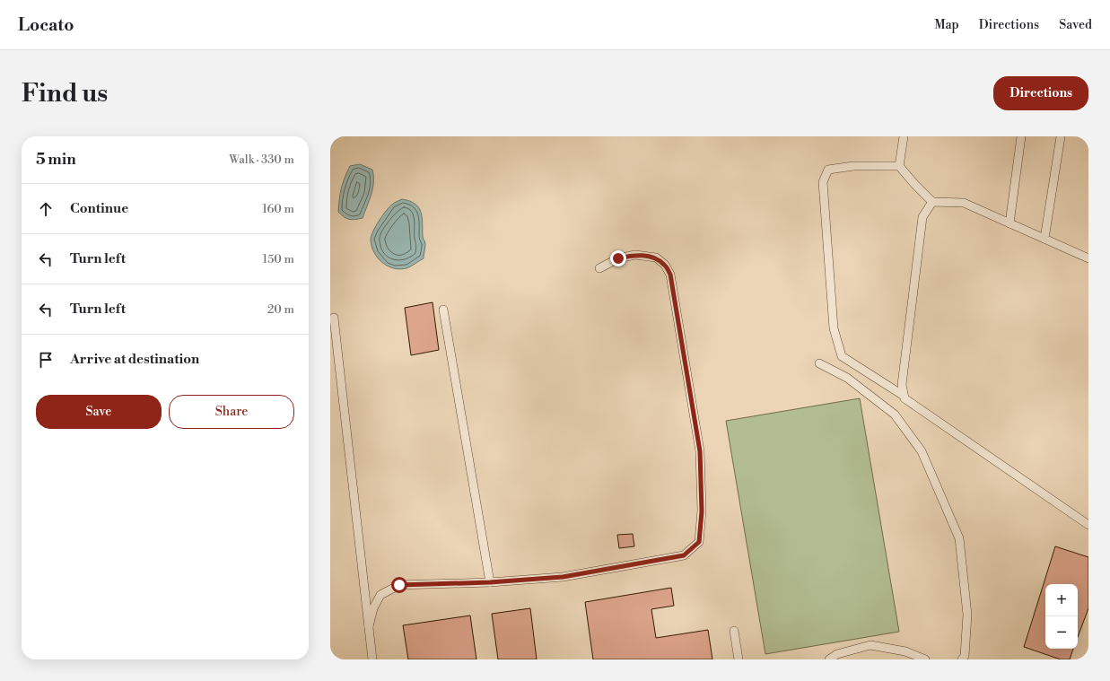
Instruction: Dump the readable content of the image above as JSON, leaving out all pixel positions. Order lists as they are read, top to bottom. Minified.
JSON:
{"page":{"header":"Locato","nav":["Map","Directions","Saved"],"buttons":["Directions",["Save","Share"]],"title":"Find us","heading":["5 min","Walk · 330 m"],"list":[["Continue","160 m"],["Turn left","150 m"],["Turn left","20 m"],"Arrive at destination"],"map_buttons":["+","−"]}}
